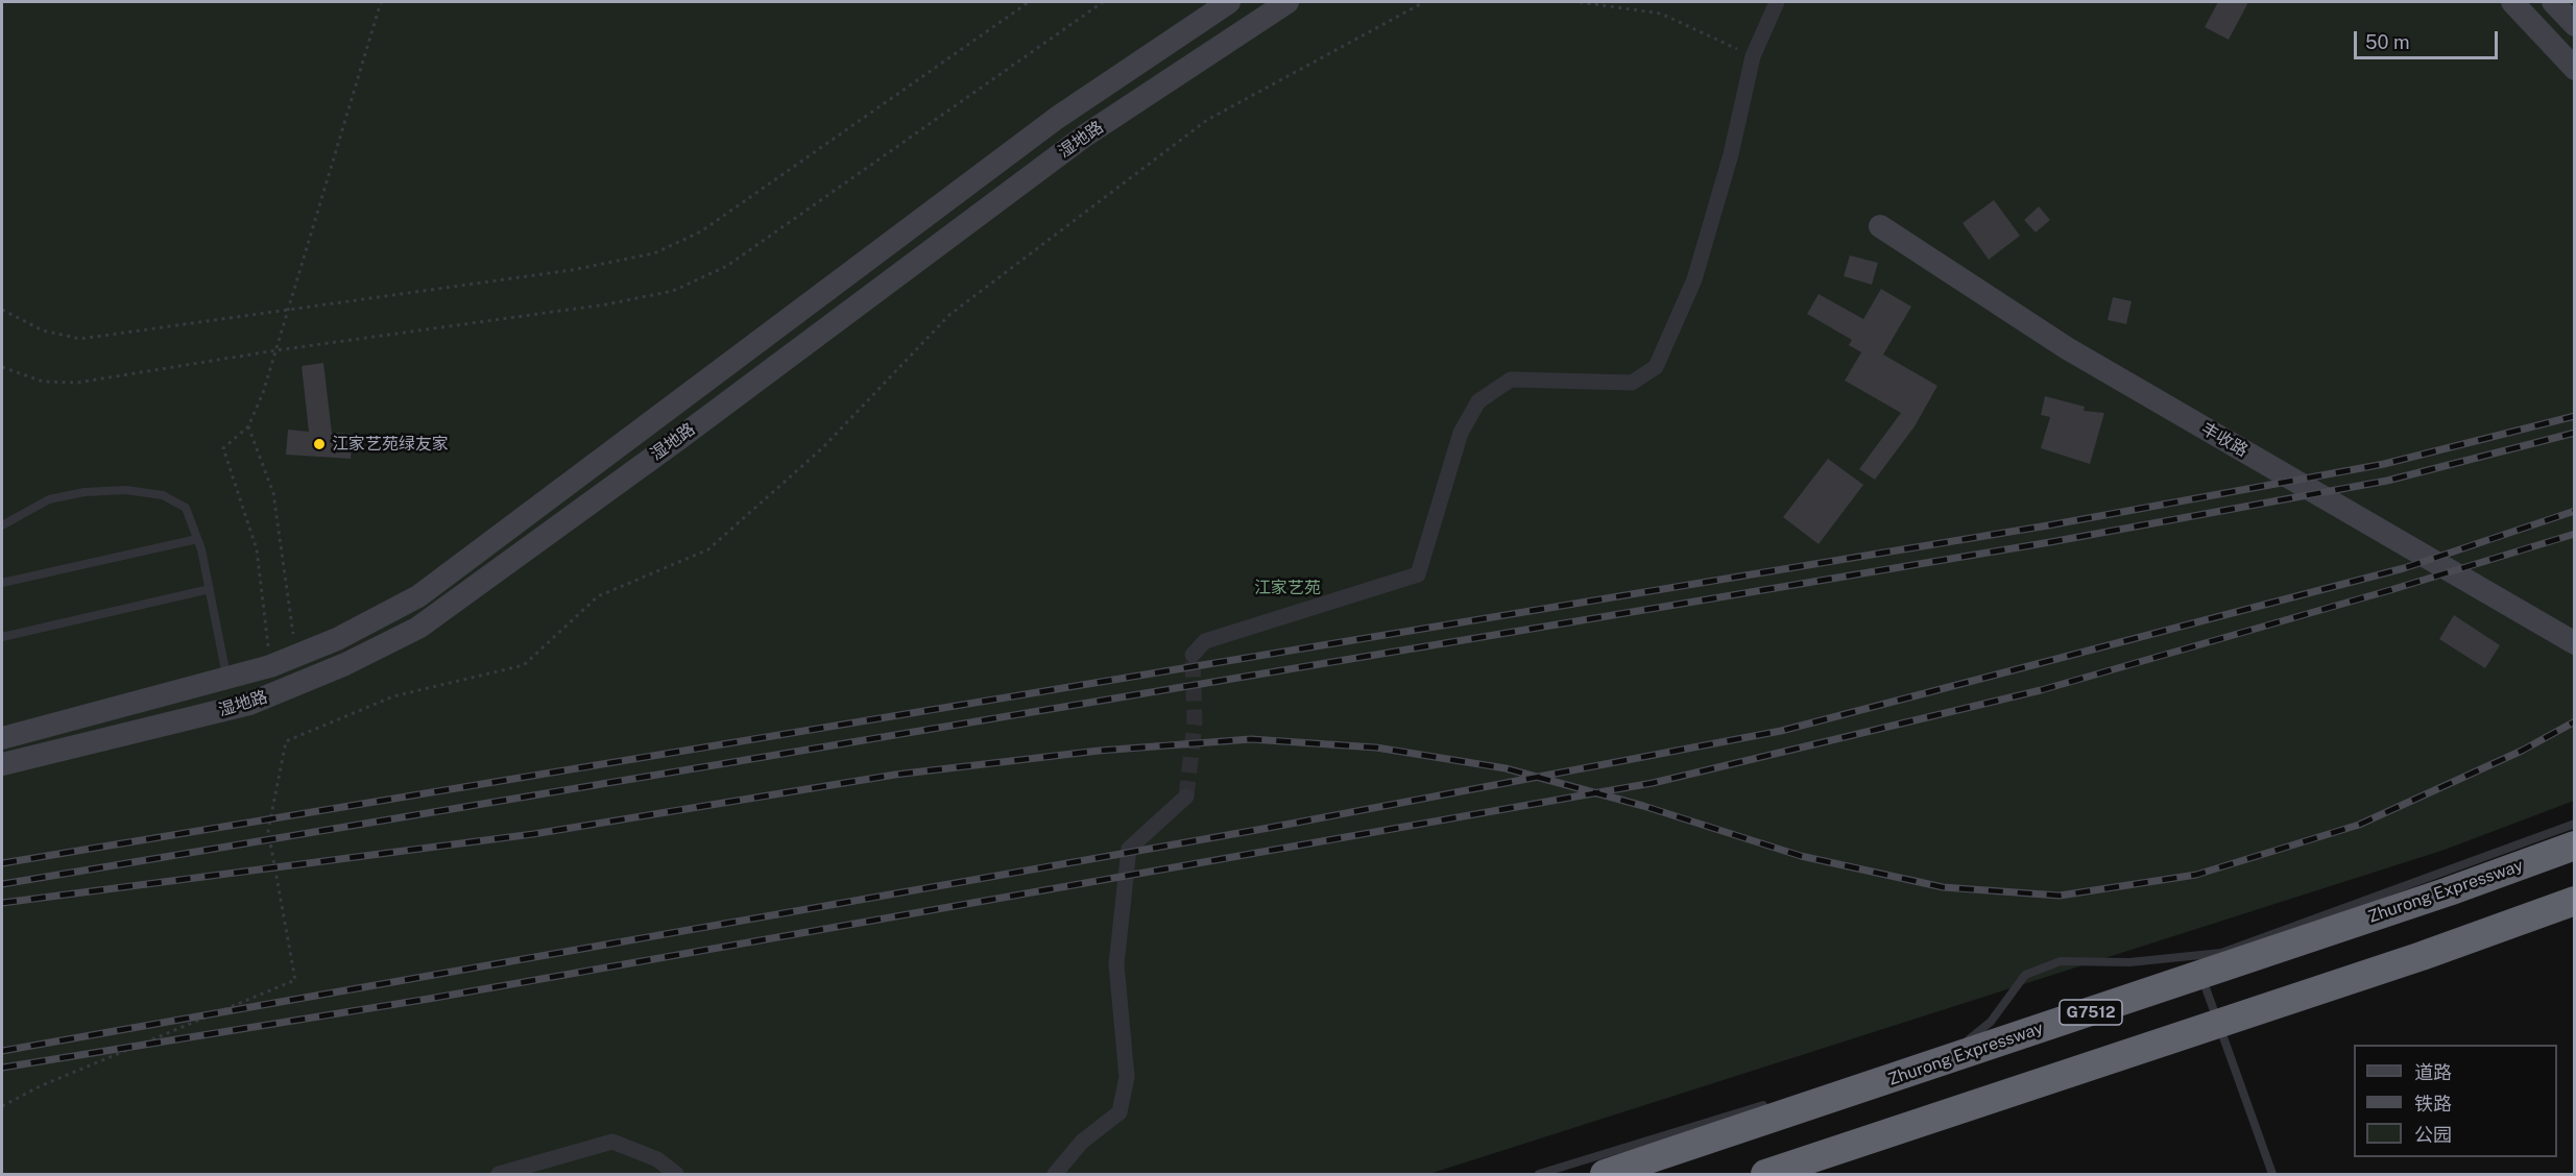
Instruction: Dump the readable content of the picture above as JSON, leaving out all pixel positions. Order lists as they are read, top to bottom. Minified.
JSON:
{"streets":{"highway":["Zhurong Expressway","G7512"],"street":["湿地路","丰收路"]},"parks":["江家艺苑"],"places":["江家艺苑绿友家"],"legend":["道路","铁路","公园"],"scale_bar":"50 m"}
